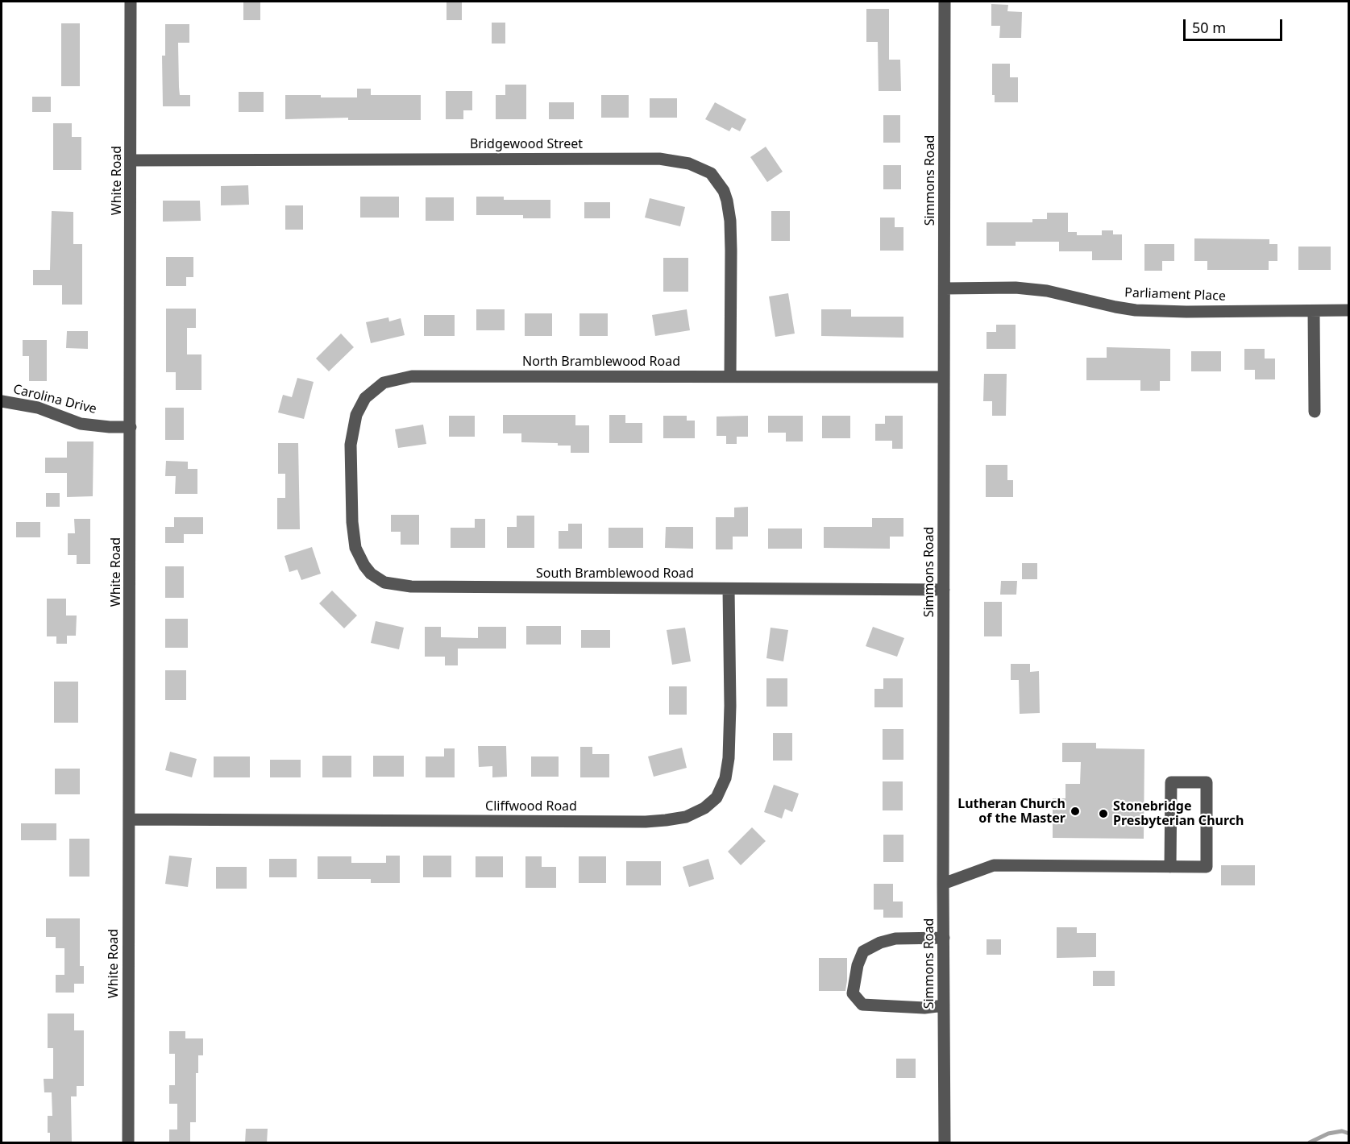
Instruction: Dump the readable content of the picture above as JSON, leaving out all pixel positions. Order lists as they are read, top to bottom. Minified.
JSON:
{"streets":{"street":["Bridgewood Street","White Road","Simmons Road","Parliament Place","North Bramblewood Road","Carolina Drive","South Bramblewood Road","Cliffwood Road"]},"crossings":[["Bridgewood Street","White Road"],["Bridgewood Street","North Bramblewood Road"],["White Road","Carolina Drive"],["White Road","Cliffwood Road"],["Simmons Road","Parliament Place"],["Simmons Road","North Bramblewood Road"],["Simmons Road","South Bramblewood Road"],["North Bramblewood Road","South Bramblewood Road"],["South Bramblewood Road","Cliffwood Road"]],"places":["Lutheran Church of the Master","Stonebridge Presbyterian Church"],"scale_bar":"50 m"}
